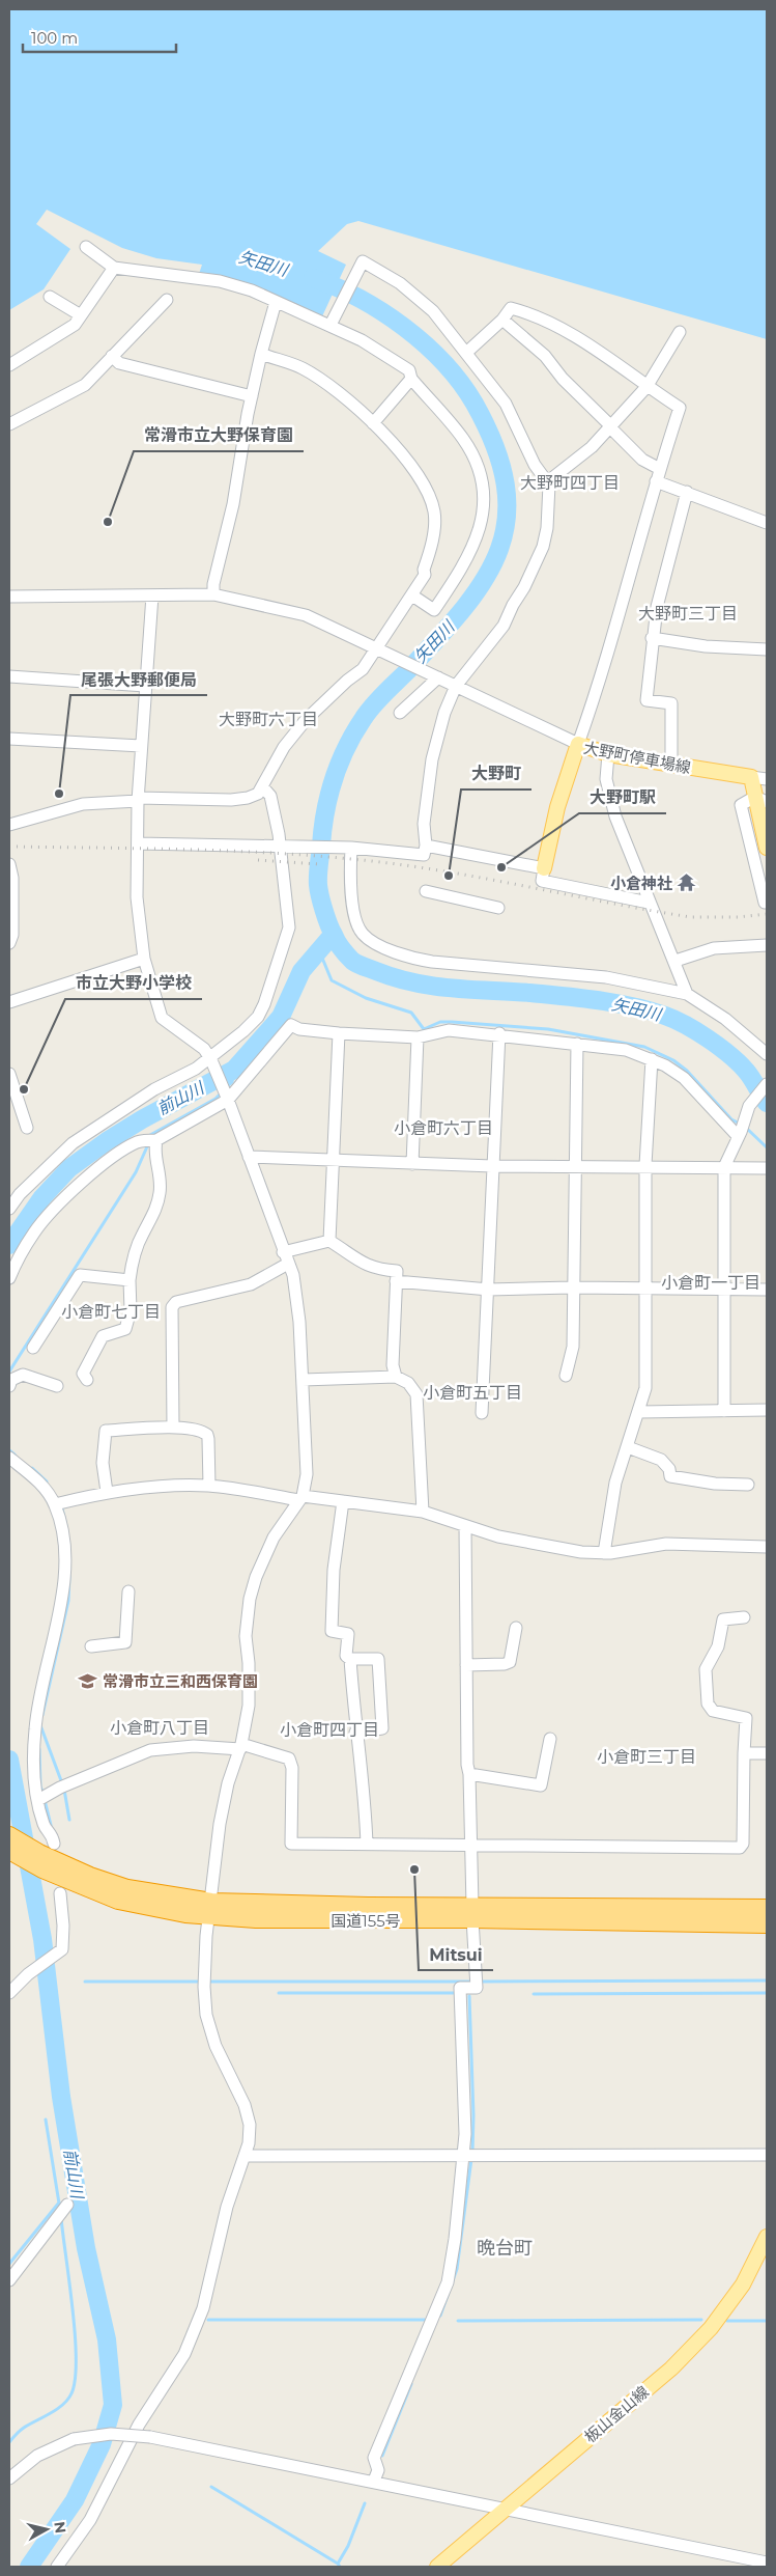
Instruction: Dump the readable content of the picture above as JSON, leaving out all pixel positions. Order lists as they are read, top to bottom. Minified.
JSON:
{"streets":{"highway":["国道155号"],"main road":["大野町停車場線","板山金山線"]},"districts":["大野町四丁目","大野町三丁目","大野町六丁目","小倉町六丁目","小倉町一丁目","小倉町七丁目","小倉町五丁目","小倉町八丁目","小倉町四丁目","小倉町三丁目","晩台町"],"water":["矢田川","前山川"],"places":{"other":["常滑市立大野保育園","尾張大野郵便局","大野町駅","大野町","市立大野小学校","Mitsui"],"temple":["小倉神社"],"school or university":["常滑市立三和西保育園"]},"scale_bar":"100 m","north":"right"}
